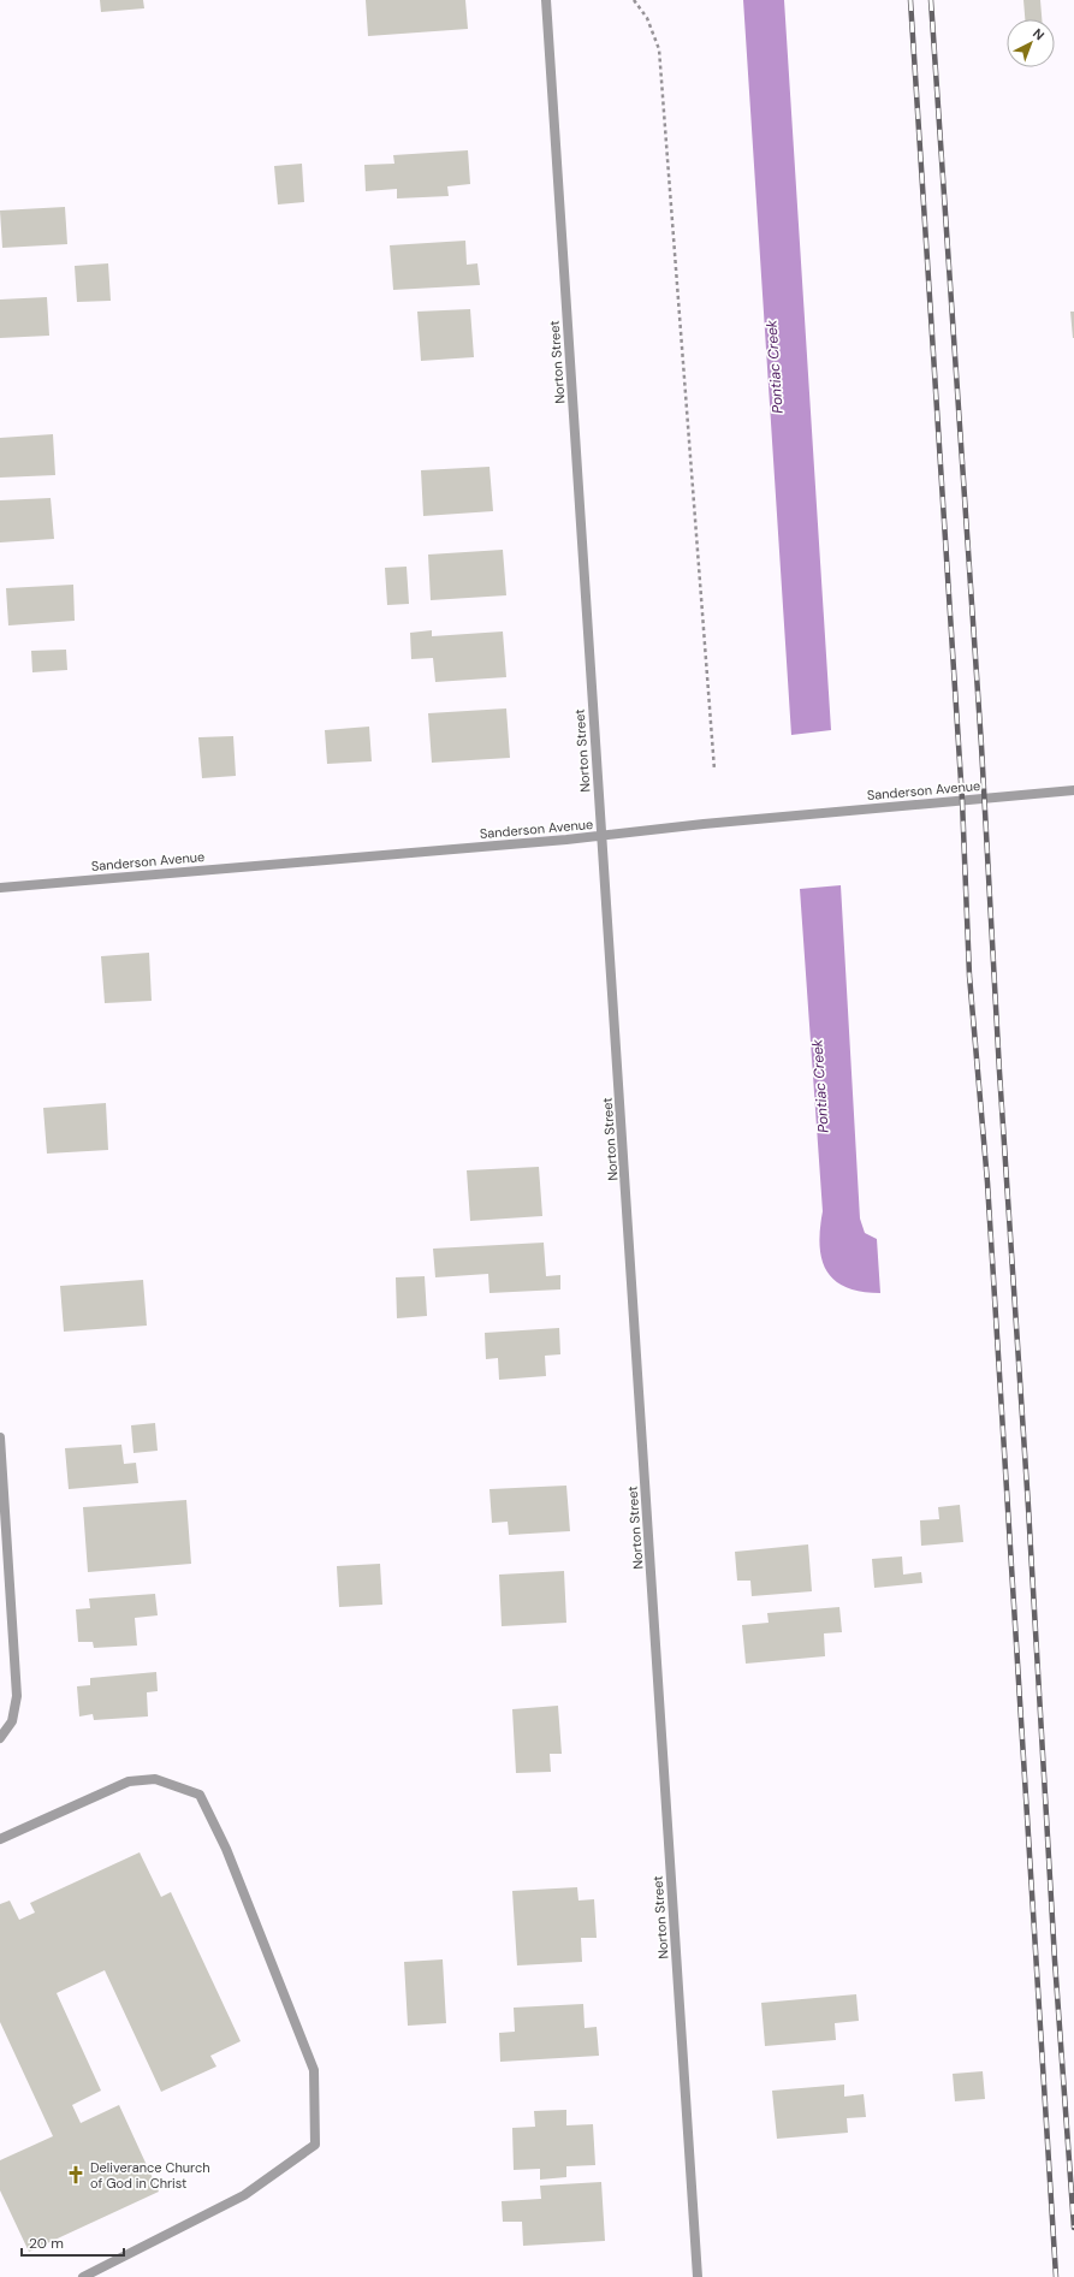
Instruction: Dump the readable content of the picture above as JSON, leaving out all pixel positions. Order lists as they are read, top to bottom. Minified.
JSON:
{"streets":{"street":["Norton Street","Sanderson Avenue"]},"crossings":[["Norton Street","Sanderson Avenue"]],"water":["Pontiac Creek"],"places":{"church":["Deliverance Church of God in Christ"]},"scale_bar":"20 m","north":"top right"}
